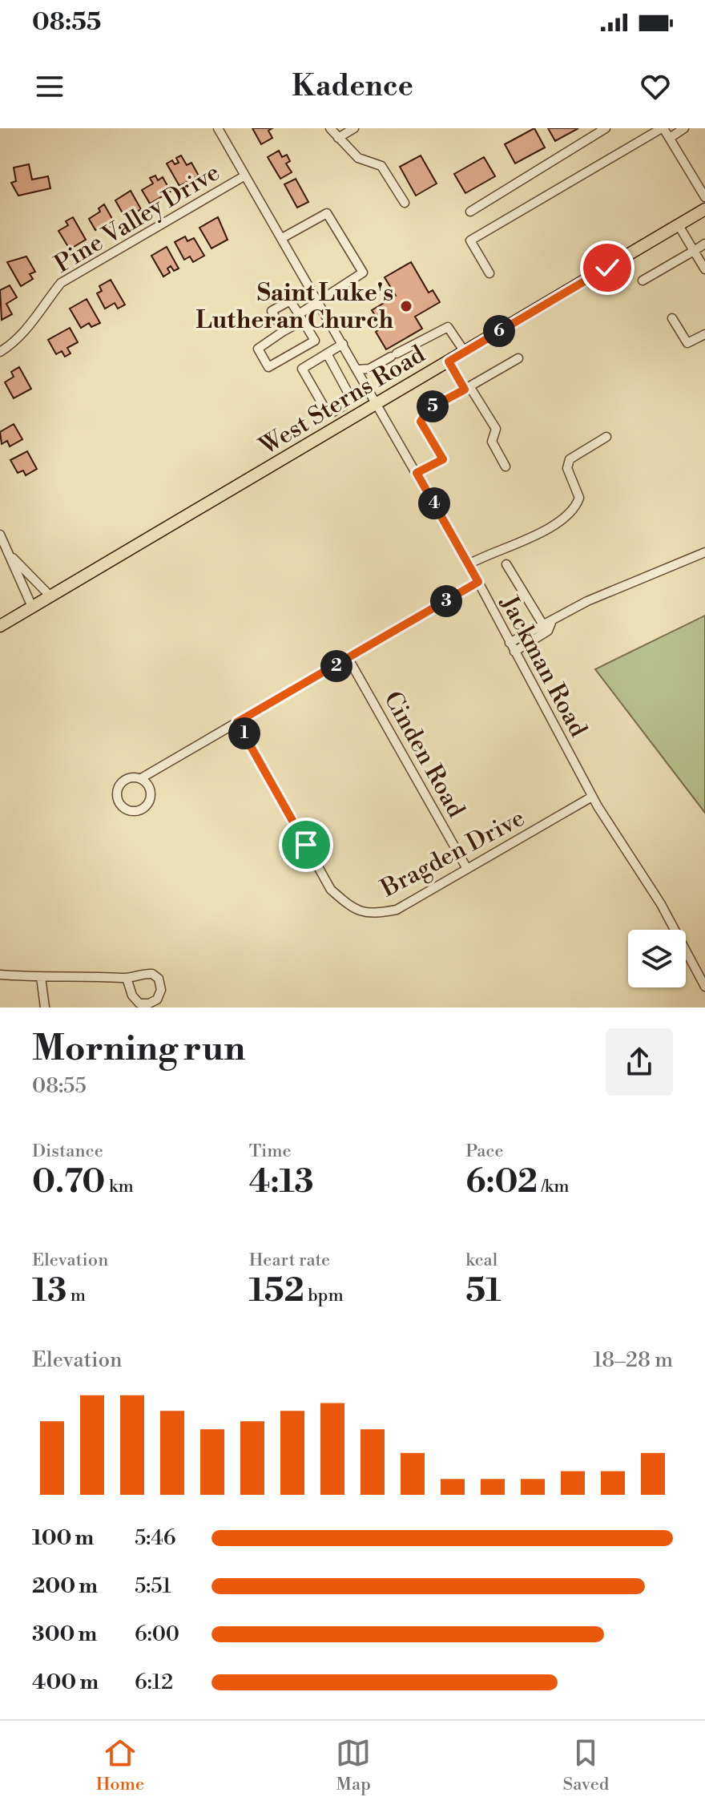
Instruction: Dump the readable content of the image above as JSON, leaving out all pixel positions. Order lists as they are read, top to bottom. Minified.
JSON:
{"streets":{"main road":["West Sterns Road"],"street":["Pine Valley Drive","Jackman Road","Cinden Road","Bragden Drive"]},"crossings":[["Pine Valley Drive","Jackman Road"],["West Sterns Road","Jackman Road"],["Jackman Road","Bragden Drive"],["Cinden Road","Bragden Drive"]],"places":["Saint Luke's Lutheran Church"],"page":{"status":"08:55","header":"Kadence","pins":["6","5","4","3","2","1"],"heading":["Morning run","08:55"],"stats":[["Distance","0.70 km"],["Time","4:13"],["Pace","6:02 /km"],["Elevation","13 m"],["Heart rate","152 bpm"],["kcal","51"]],"chart":["Elevation","18–28 m"],"list":[{"name":"100 m","note":"5:46"},{"name":"200 m","note":"5:51"},{"name":"300 m","note":"6:00"},{"name":"400 m","note":"6:12"}],"tabs":["Home","Map","Saved"]}}
